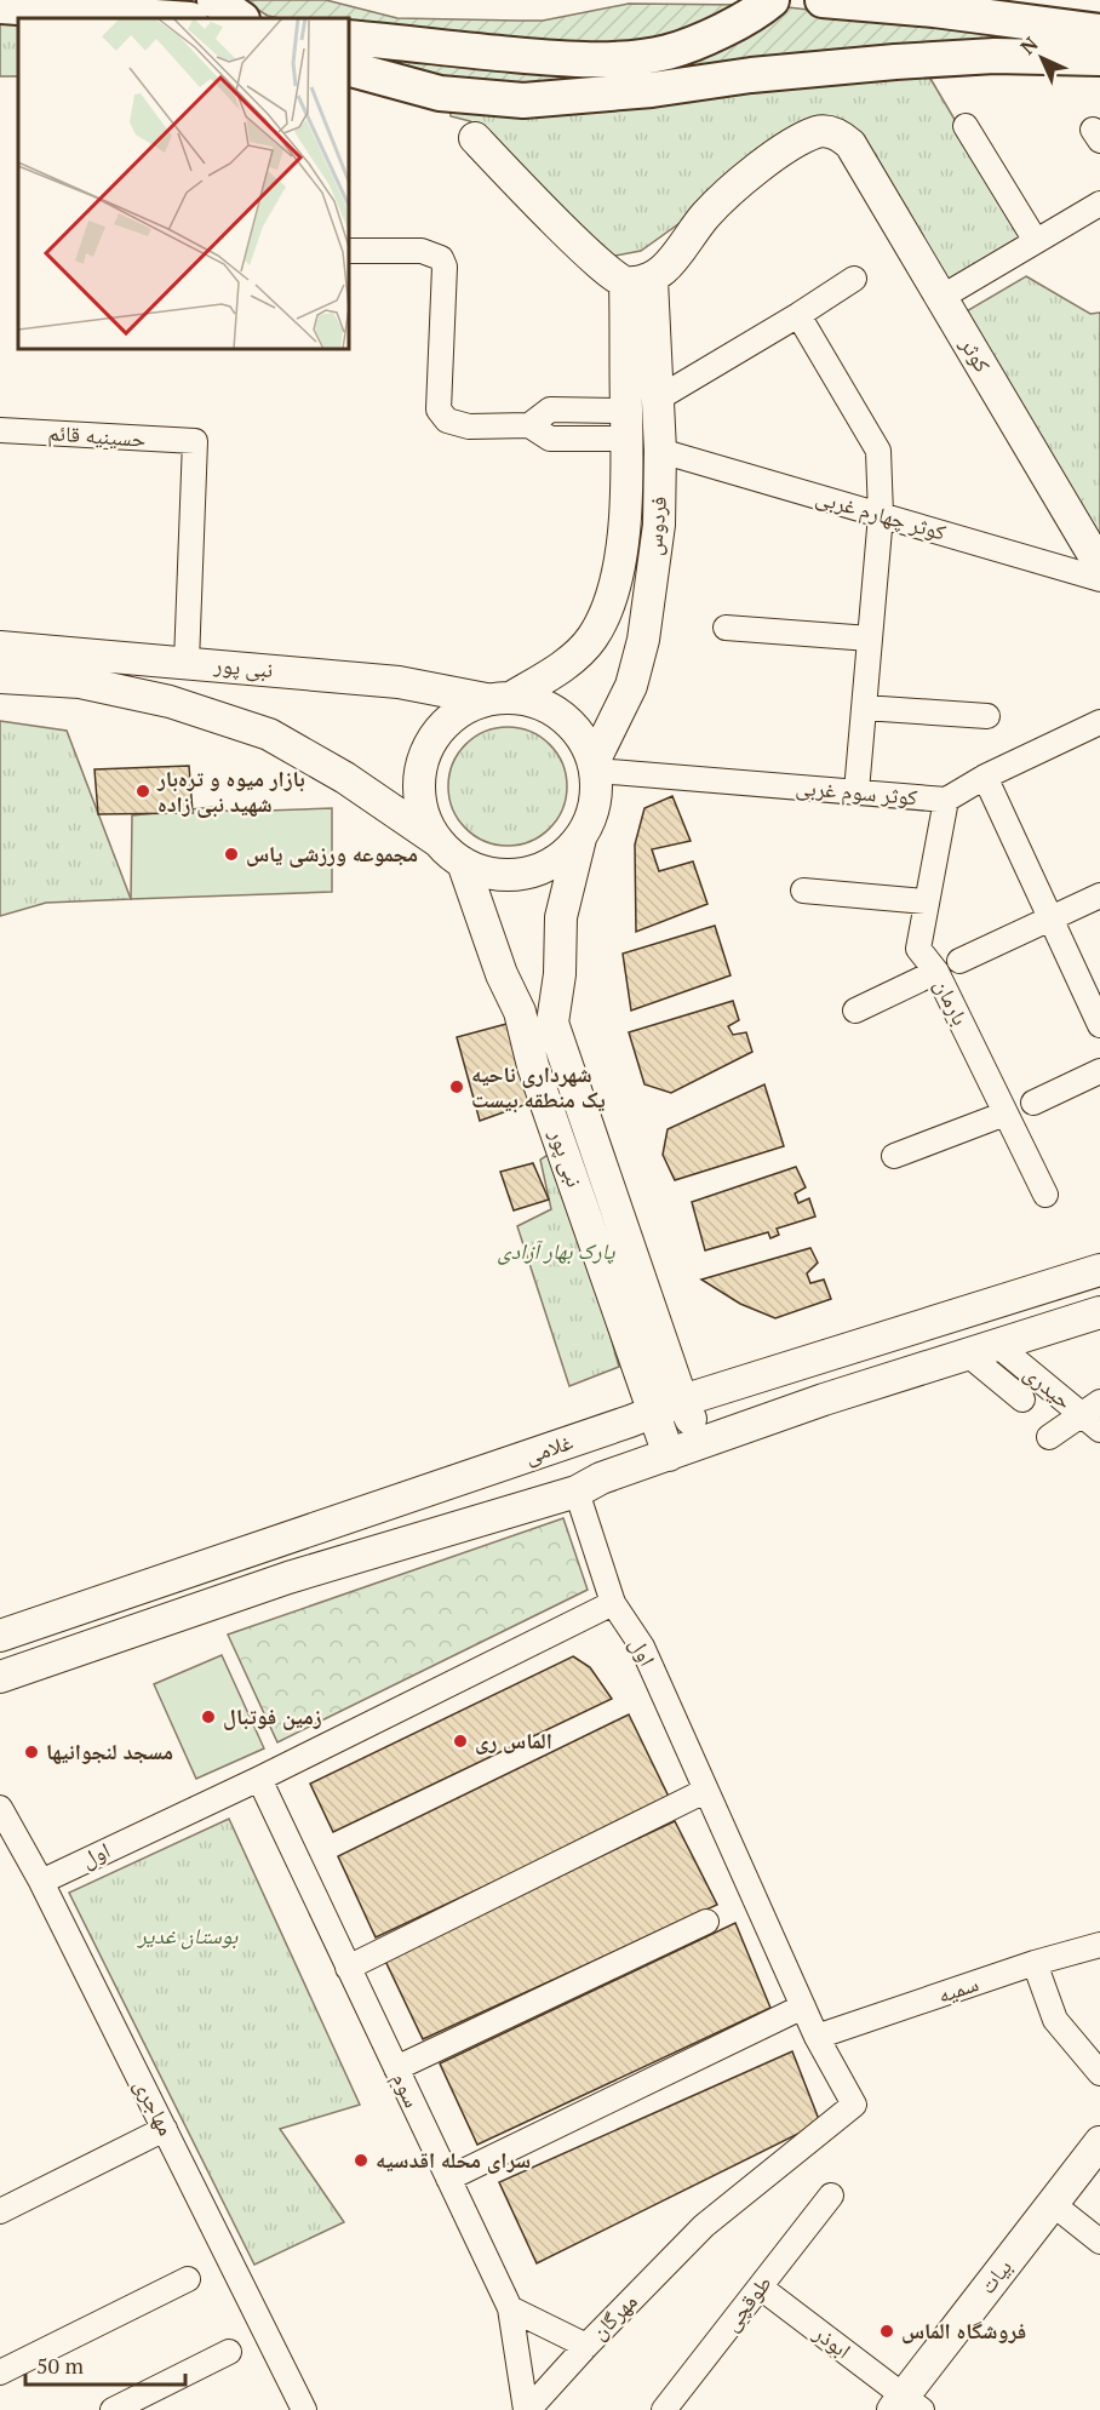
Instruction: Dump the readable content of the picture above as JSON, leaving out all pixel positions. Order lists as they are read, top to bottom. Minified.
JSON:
{"streets":{"main road":["کوثر","فردوس","نبی پور","غلامی","بیات"],"street":["حسینیه قائم","کوثر چهارم غربی","کوثر سوم غربی","بارمان","حیدری","اول","سمیه","سوم","مهاجری","طوقچی","مهرگان","ابوذر"]},"crossings":[["کوثر","فردوس"],["حسینیه قائم","نبی پور"],["کوثر چهارم غربی","فردوس"],["فردوس","نبی پور"],["فردوس","کوثر سوم غربی"],["نبی پور","کوثر سوم غربی"],["نبی پور","غلامی"],["کوثر سوم غربی","بارمان"],["اول","سمیه"],["اول","سوم"],["اول","مهاجری"],["اول","مهرگان"],["سوم","مهرگان"],["بیات","ابوذر"],["طوقچی","ابوذر"]],"parks":["پارک بهار آزادی","بوستان غدیر"],"places":["بازار میوه و تره‌بار شهید نبی زاده","مجموعه ورزشی یاس","شهرداری ناحیه یک منطقه بیست","زمین فوتبال","الماس ری","مسجد لنجوانیها","سرای محله اقدسیه","فروشگاه الماس"],"scale_bar":"50 m","north":"top left"}
